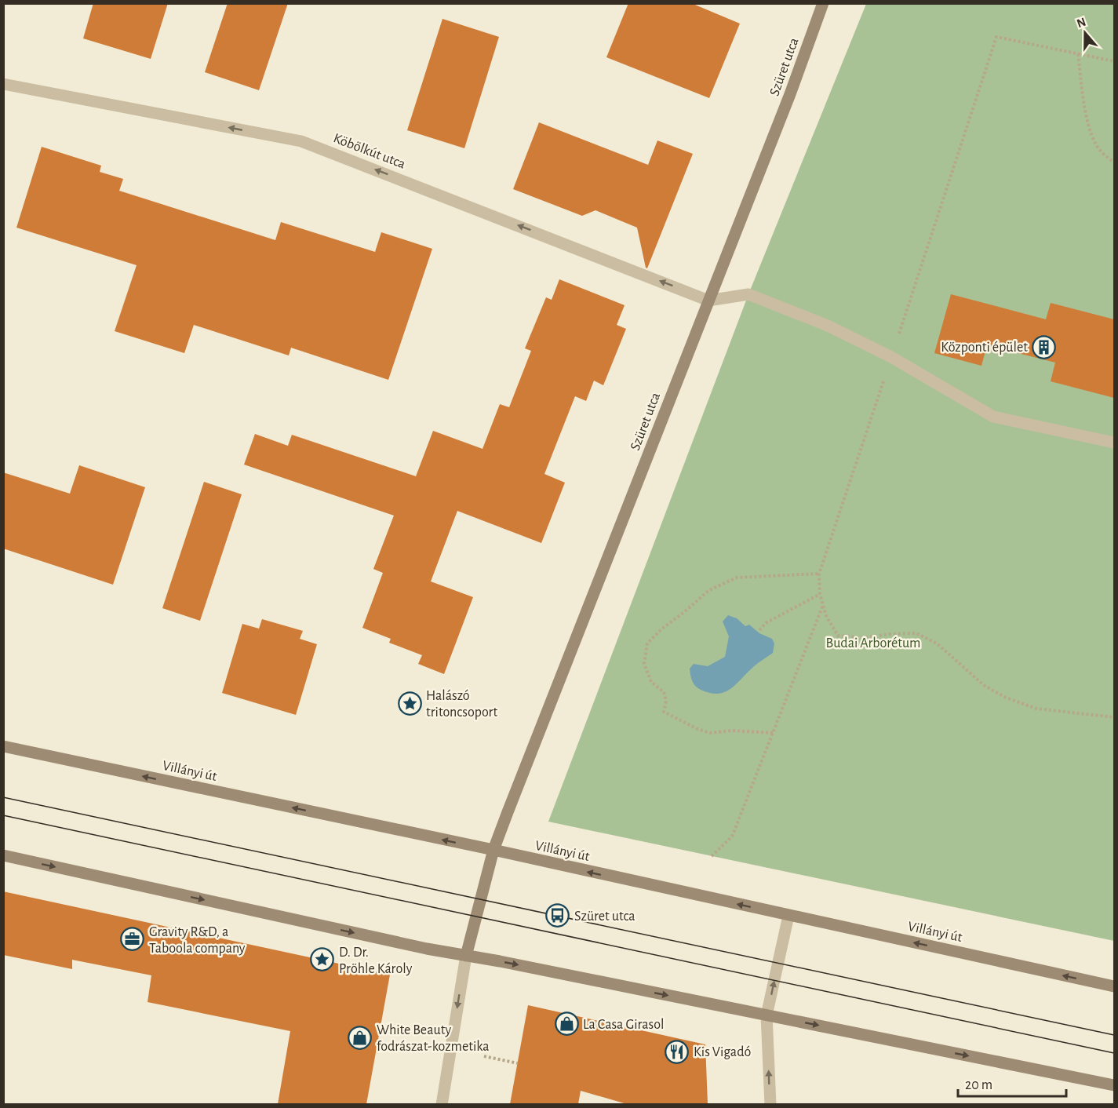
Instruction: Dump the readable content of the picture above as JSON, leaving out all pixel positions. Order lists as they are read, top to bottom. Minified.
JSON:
{"streets":{"street":["Szüret utca","Köbölkút utca","Villányi út"]},"crossings":[["Szüret utca","Köbölkút utca"],["Szüret utca","Villányi út"]],"one_way":["Köbölkút utca"],"parks":["Budai Arborétum"],"places":{"building":["Központi épület"],"place":["Halászó tritoncsoport","D. Dr. Pröhle Károly"],"bus stop":["Szüret utca"],"office":["Gravity R&D, a Taboola company"],"shop":["La Casa Girasol","White Beauty fodrászat-kozmetika"],"restaurant":["Kis Vigadó"]},"scale_bar":"20 m","north":"top"}
